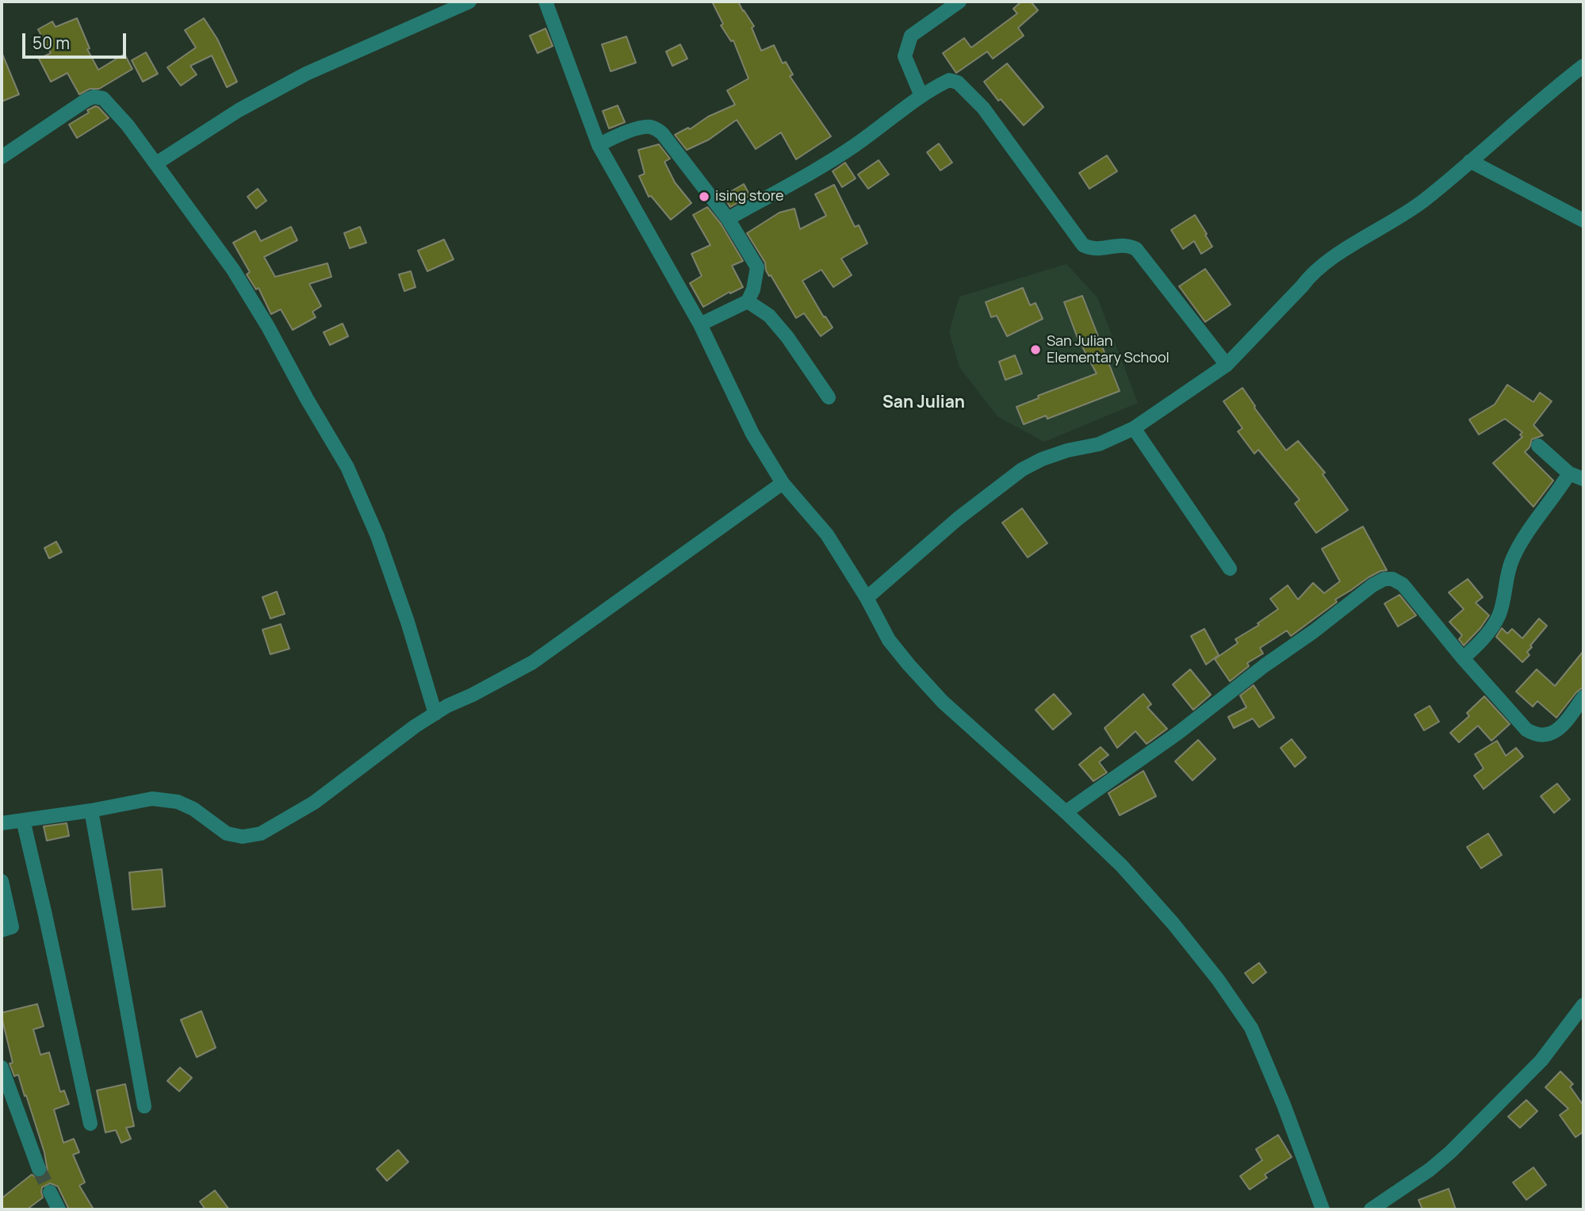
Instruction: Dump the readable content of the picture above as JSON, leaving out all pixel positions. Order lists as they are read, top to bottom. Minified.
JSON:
{"districts":["San Julian"],"places":["ising store","San Julian Elementary School"],"scale_bar":"50 m"}
